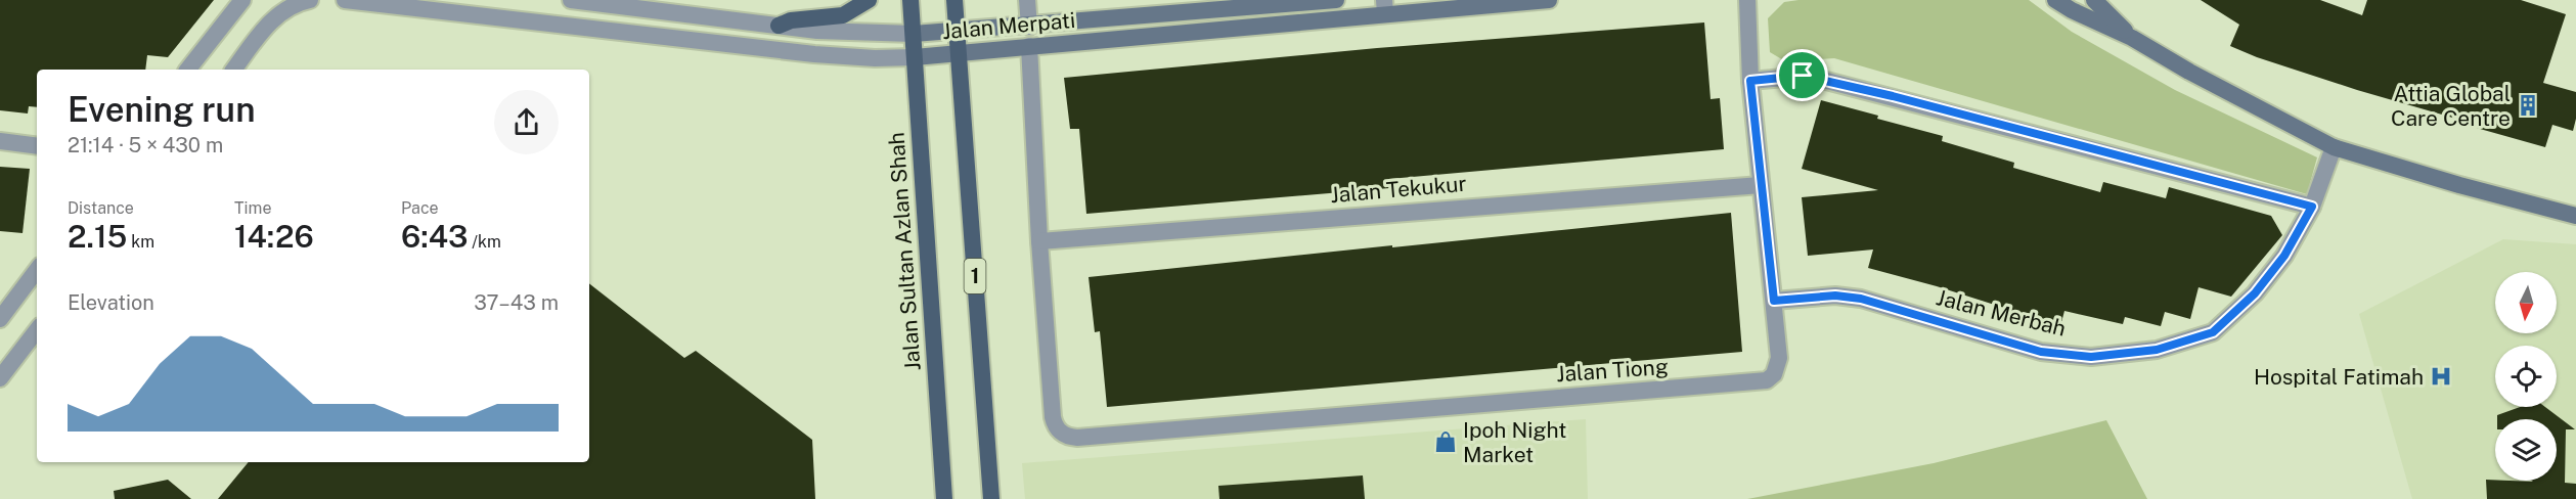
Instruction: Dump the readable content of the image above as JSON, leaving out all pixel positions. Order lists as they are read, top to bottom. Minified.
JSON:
{"streets":{"main road":["Jalan Merpati","Jalan Sultan Azlan Shah","1"],"street":["Jalan Tekukur","Jalan Merbah","Jalan Tiong"]},"crossings":[["Jalan Merpati","Jalan Sultan Azlan Shah"],["Jalan Merpati","1"],["Jalan Tekukur","Jalan Tiong"],["Jalan Merbah","Jalan Tiong"]],"places":{"building":["Attia Global Care Centre"],"hospital":["Hospital Fatimah"],"shop":["Ipoh Night Market"]},"north":"bottom","page":{"heading":["Evening run","21:14 · 5 × 430 m"],"stats":[["Distance","2.15 km"],["Time","14:26"],["Pace","6:43 /km"]],"chart":["Elevation","37–43 m"]}}
